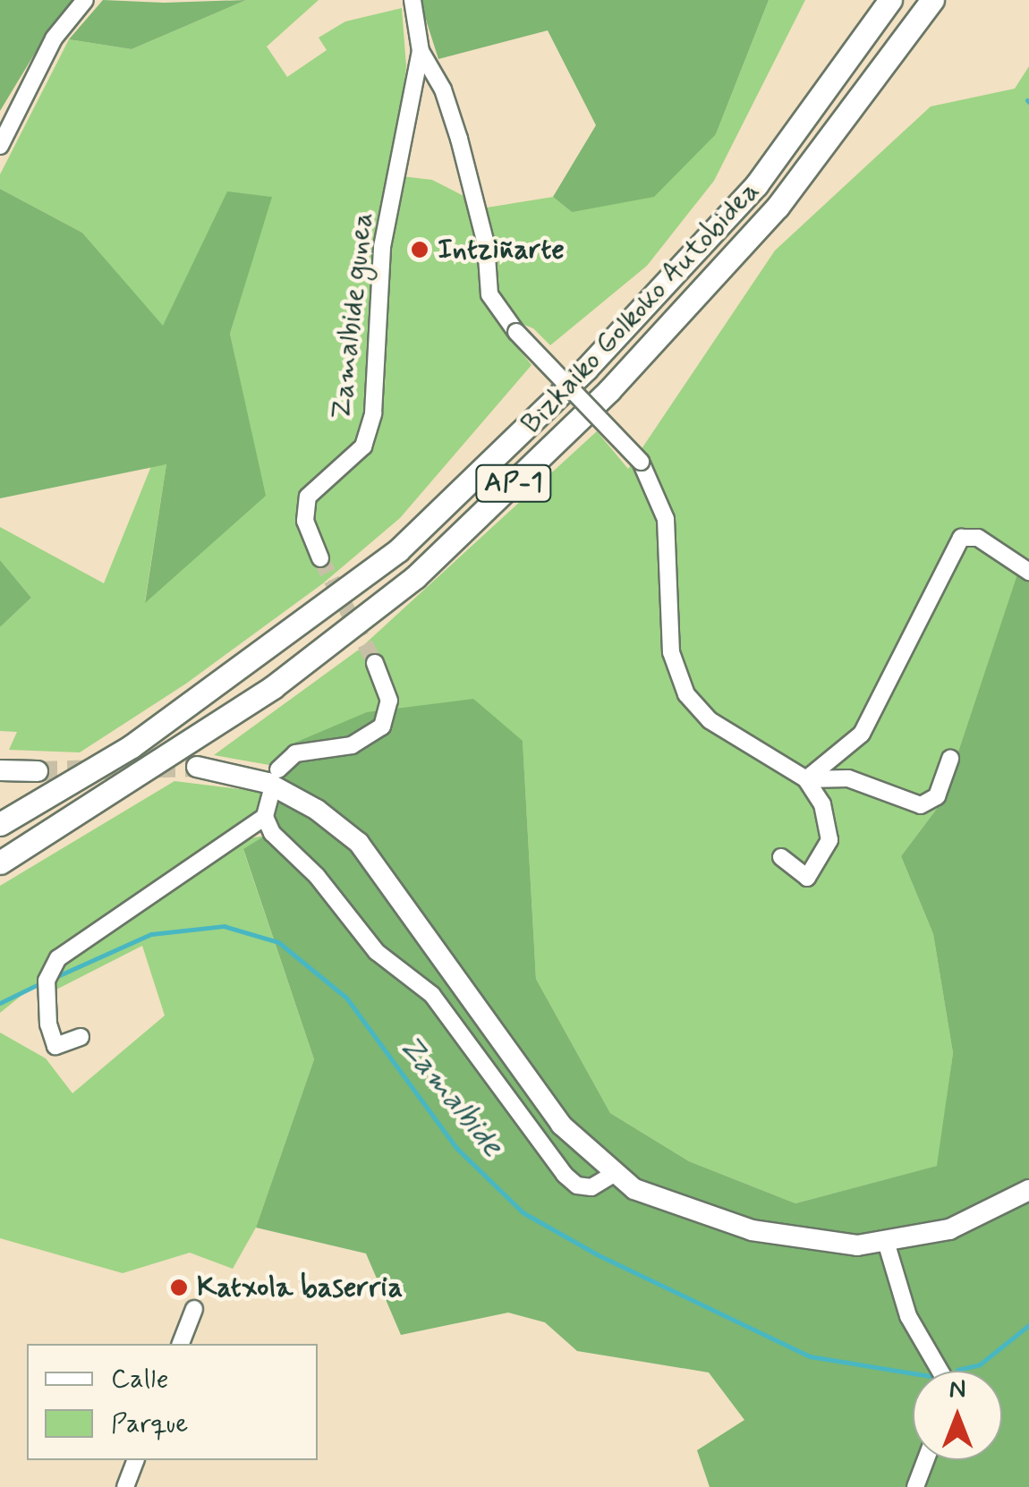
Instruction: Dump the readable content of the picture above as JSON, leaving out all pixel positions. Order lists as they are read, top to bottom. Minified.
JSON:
{"streets":{"highway":["Bizkaiko Golkoko Autobidea","AP-1"],"street":["Zamalbide gunea"]},"water":["Zamalbide"],"places":["Intziñarte","Katxola baserria"],"legend":["Calle","Parque"],"north":"top"}
